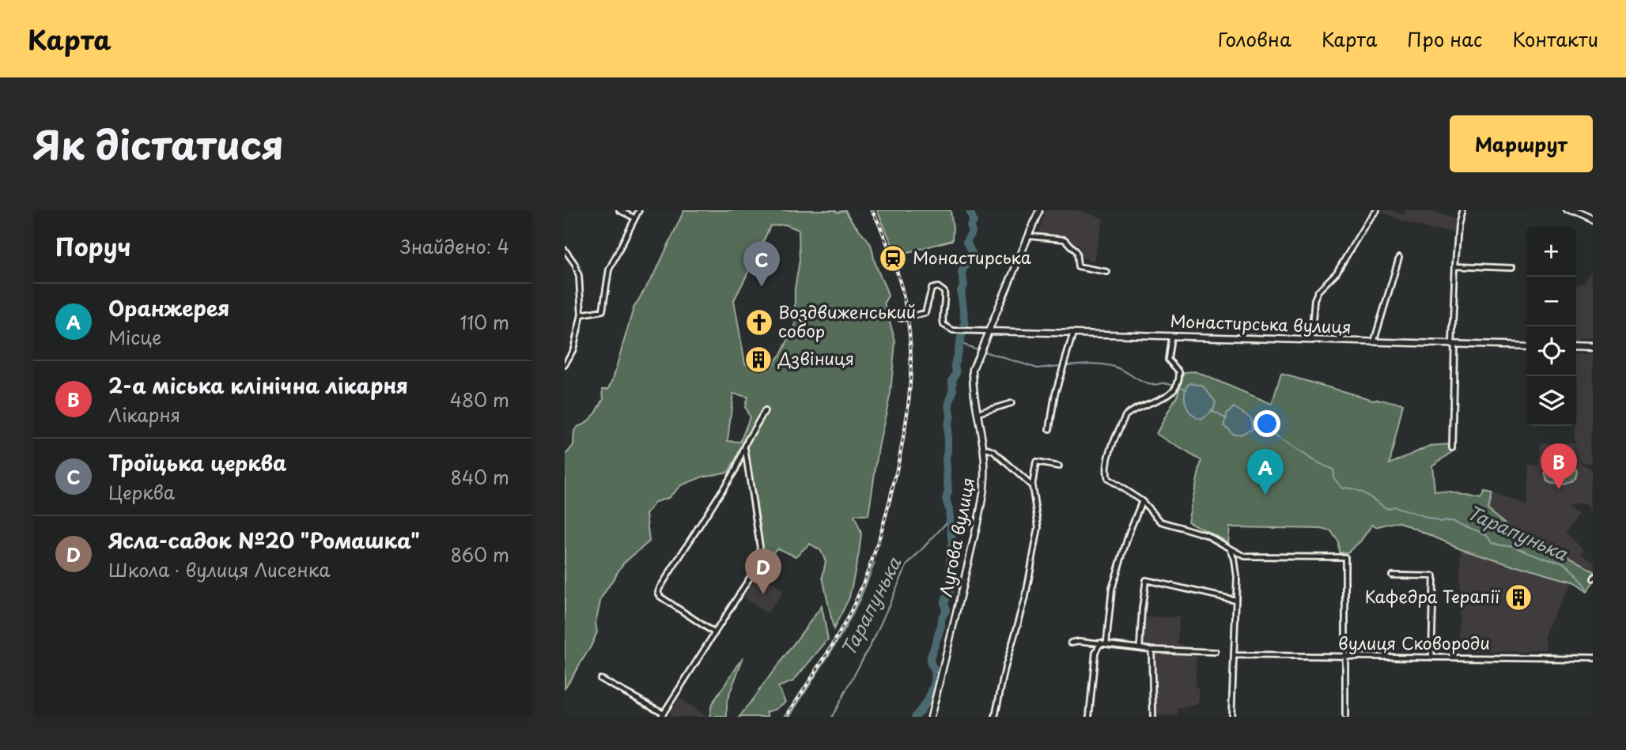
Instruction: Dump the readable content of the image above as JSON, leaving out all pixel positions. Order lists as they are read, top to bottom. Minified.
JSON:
{"streets":{"street":["Монастирська вулиця","Лугова вулиця","вулиця Сковороди"]},"crossings":[["Монастирська вулиця","Лугова вулиця"]],"water":["Тарапунька"],"places":{"station":["Монастирська"],"church":["Воздвиженський собор"],"building":["Дзвіниця","Кафедра Терапії"]},"page":{"header":"Карта","nav":["Головна","Карта","Про нас","Контакти"],"title":"Як дістатися","buttons":"Маршрут","heading":["Поруч","Знайдено: 4"],"map_buttons":["+","−"],"pins":["C","B","A","D"],"list":[{"mark":"A","name":"Оранжерея","note":"Місце","value":"110 m"},{"mark":"B","name":"2-а міська клінічна лікарня","note":"Лікарня","value":"480 m"},{"mark":"C","name":"Троїцька церква","note":"Церква","value":"840 m"},{"mark":"D","name":"Ясла-садок №20 \"Ромашка\"","note":"Школа · вулиця Лисенка","value":"860 m"}]}}
